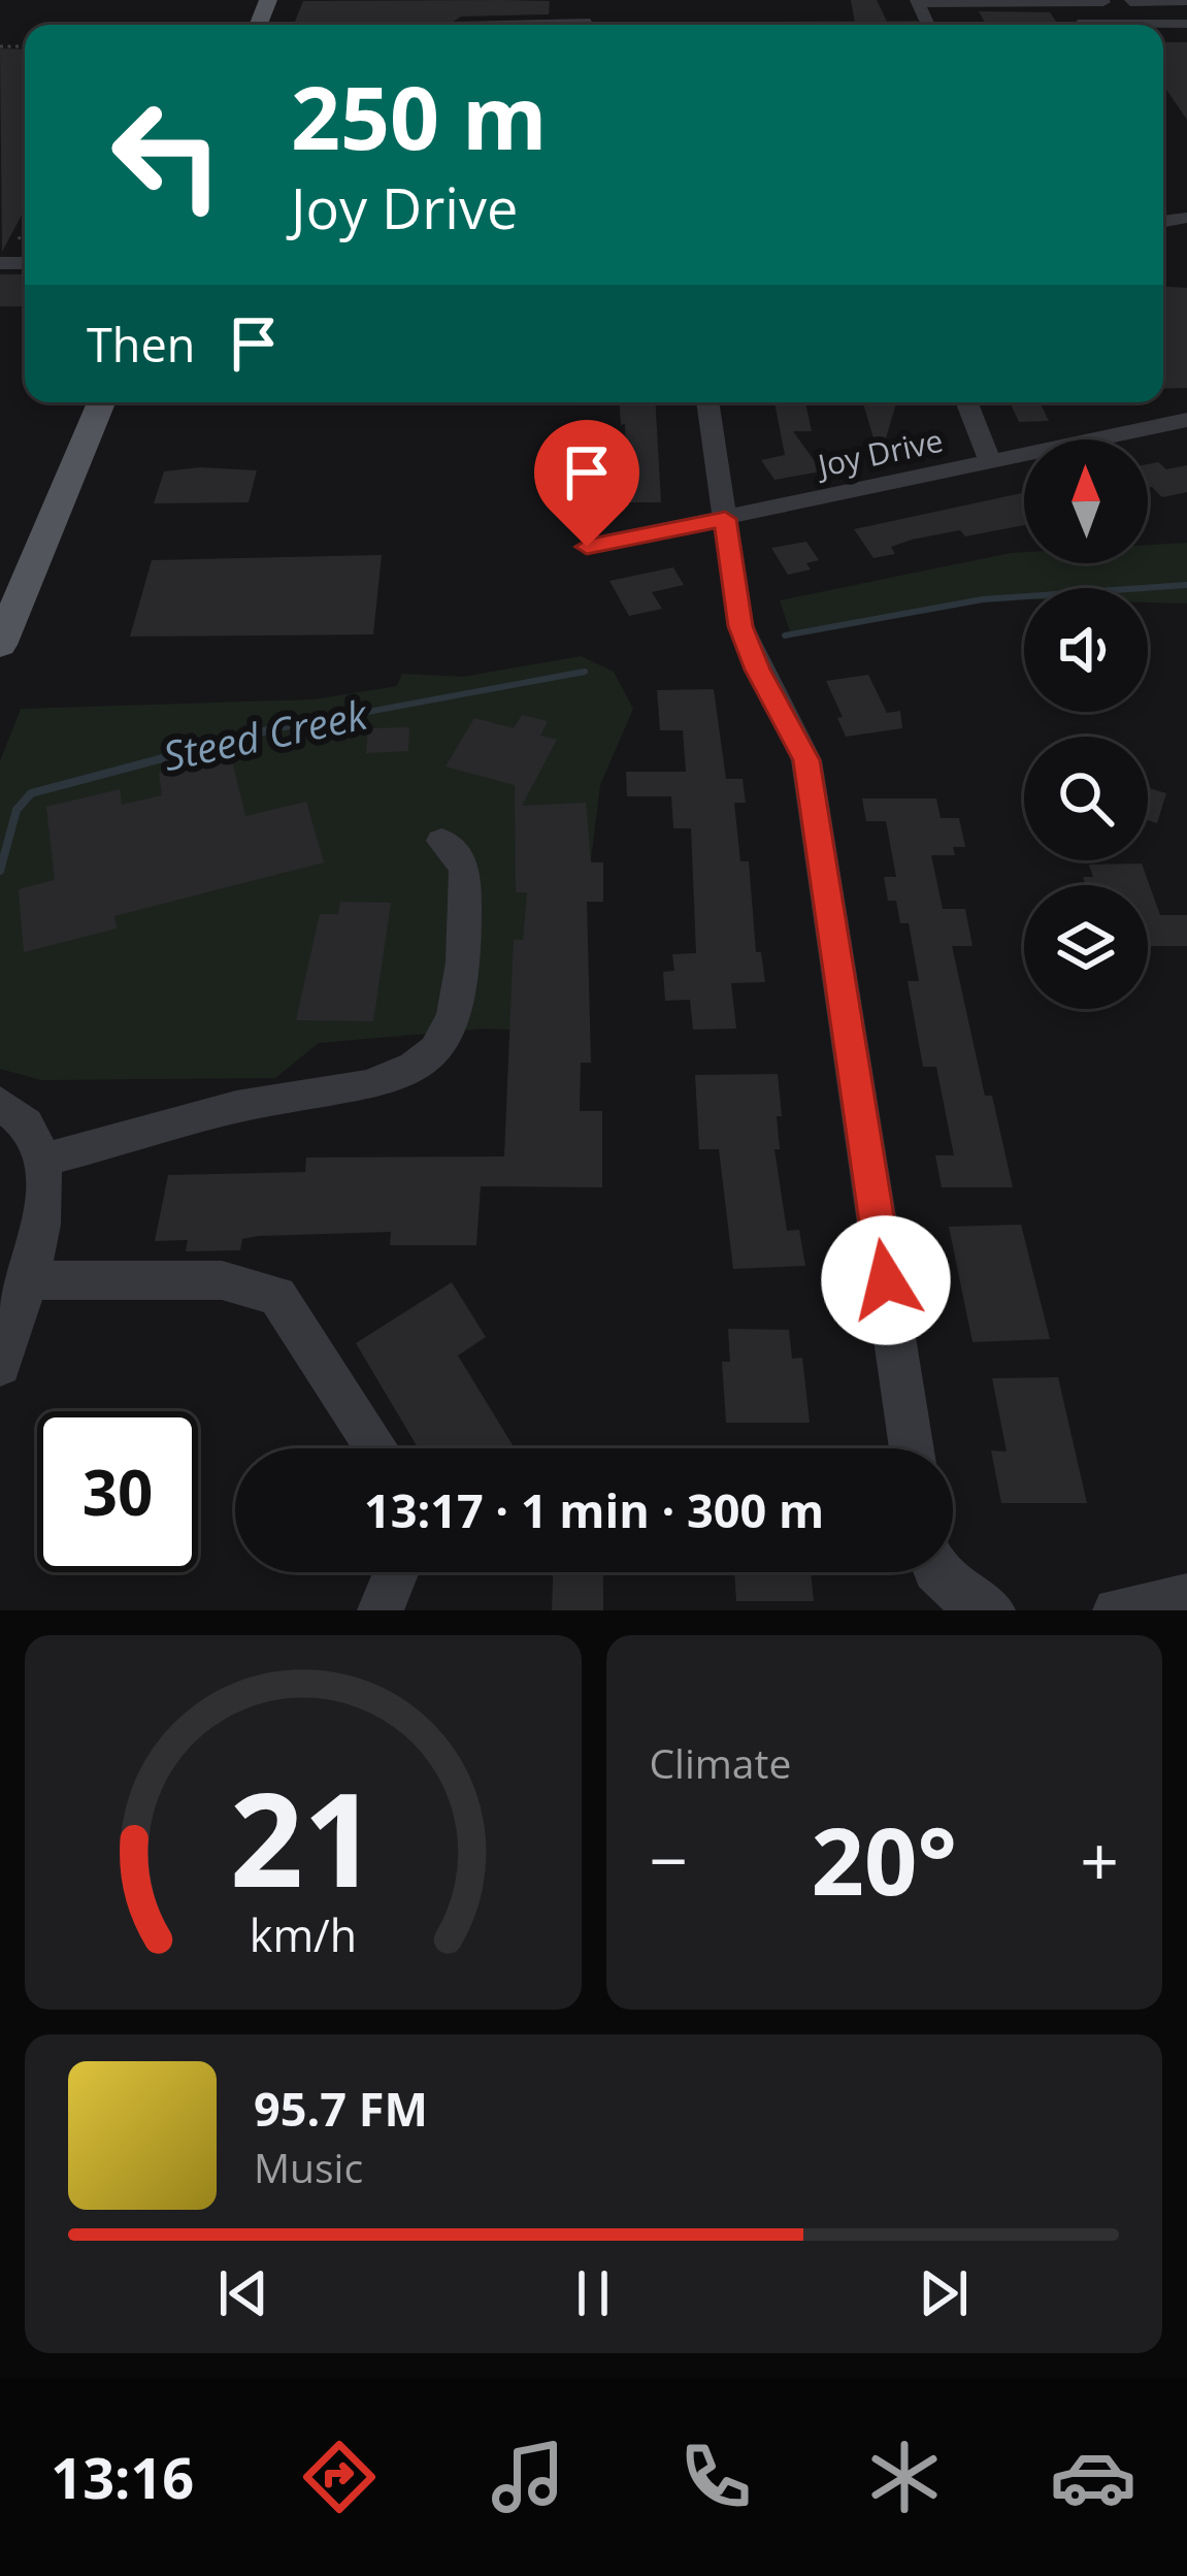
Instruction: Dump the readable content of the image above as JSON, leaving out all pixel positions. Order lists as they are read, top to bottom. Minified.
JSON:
{"streets":{"street":["Joy Drive"]},"water":["Steed Creek"],"north":"top","page":{"turn":["250 m","Joy Drive"],"then":"Then","limit":"30","trip":"13:17 · 1 min · 300 m","tile":"Climate","heat":["−","20°","+"],"song":["95.7 FM","Music"],"tabs":"13:16","gauge":["21","km/h"]}}
